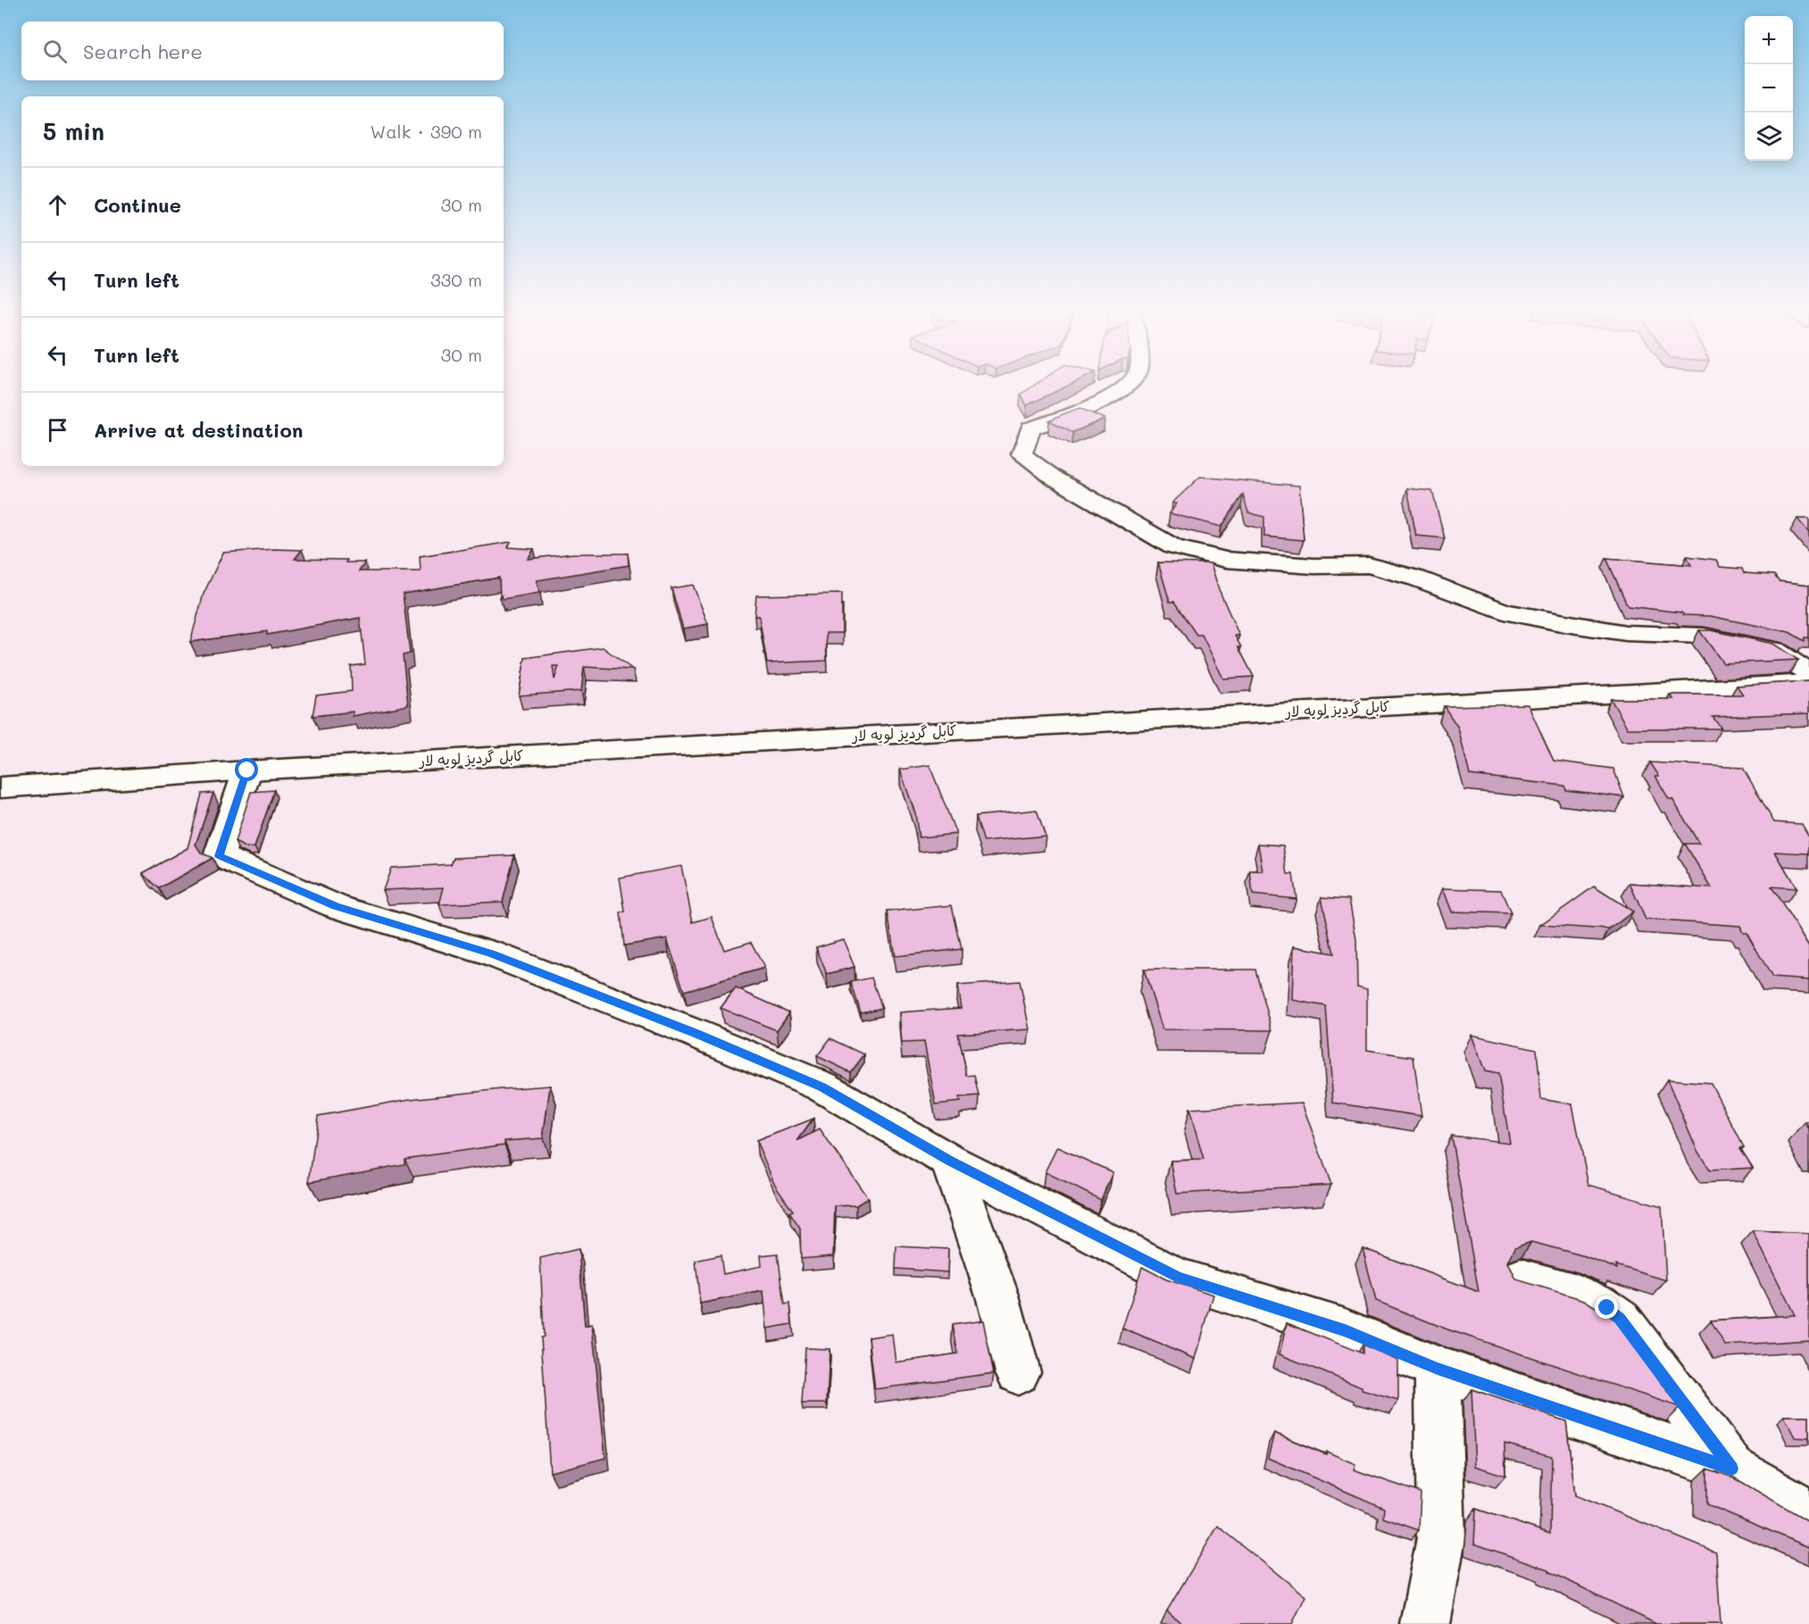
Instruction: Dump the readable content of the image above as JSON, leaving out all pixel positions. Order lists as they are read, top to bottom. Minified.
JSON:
{"streets":{"main road":["کابل گردیز لویه لار"]},"page":{"map_buttons":["+","−"],"search":"Search here","heading":["5 min","Walk · 390 m"],"list":[["Continue","30 m"],["Turn left","330 m"],["Turn left","30 m"],"Arrive at destination"]}}
